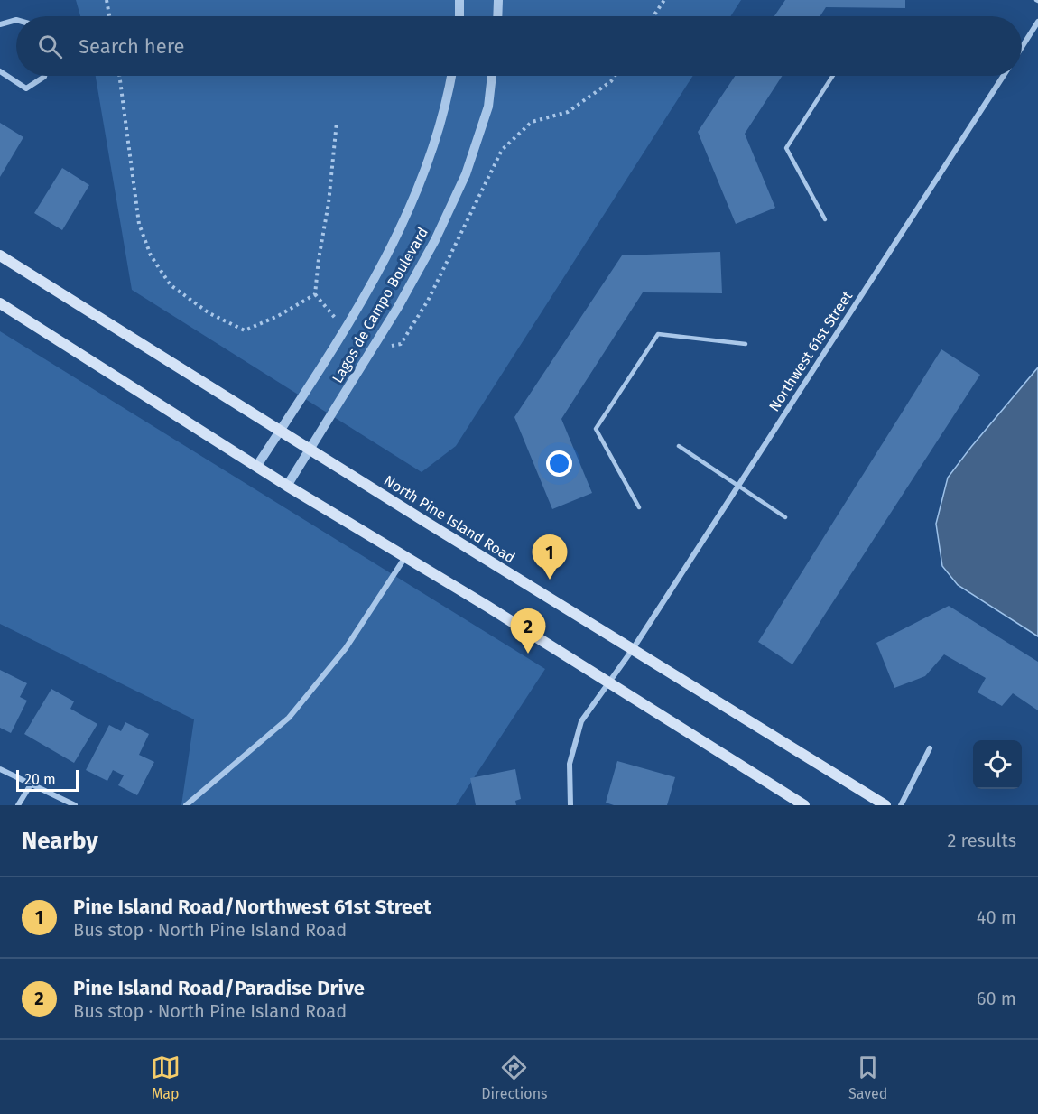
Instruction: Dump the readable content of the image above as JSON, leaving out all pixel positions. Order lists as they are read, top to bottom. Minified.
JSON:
{"streets":{"main road":["North Pine Island Road"],"street":["Lagos de Campo Boulevard","Northwest 61st Street"]},"crossings":[["Lagos de Campo Boulevard","North Pine Island Road"],["Northwest 61st Street","North Pine Island Road"]],"scale_bar":"20 m","page":{"search":"Search here","pins":["1","2"],"scale":"20 m","heading":["Nearby","2 results"],"list":[{"mark":"1","name":"Pine Island Road/Northwest 61st Street","note":"Bus stop · North Pine Island Road","value":"40 m"},{"mark":"2","name":"Pine Island Road/Paradise Drive","note":"Bus stop · North Pine Island Road","value":"60 m"}],"nav":["Map","Directions","Saved"]}}
